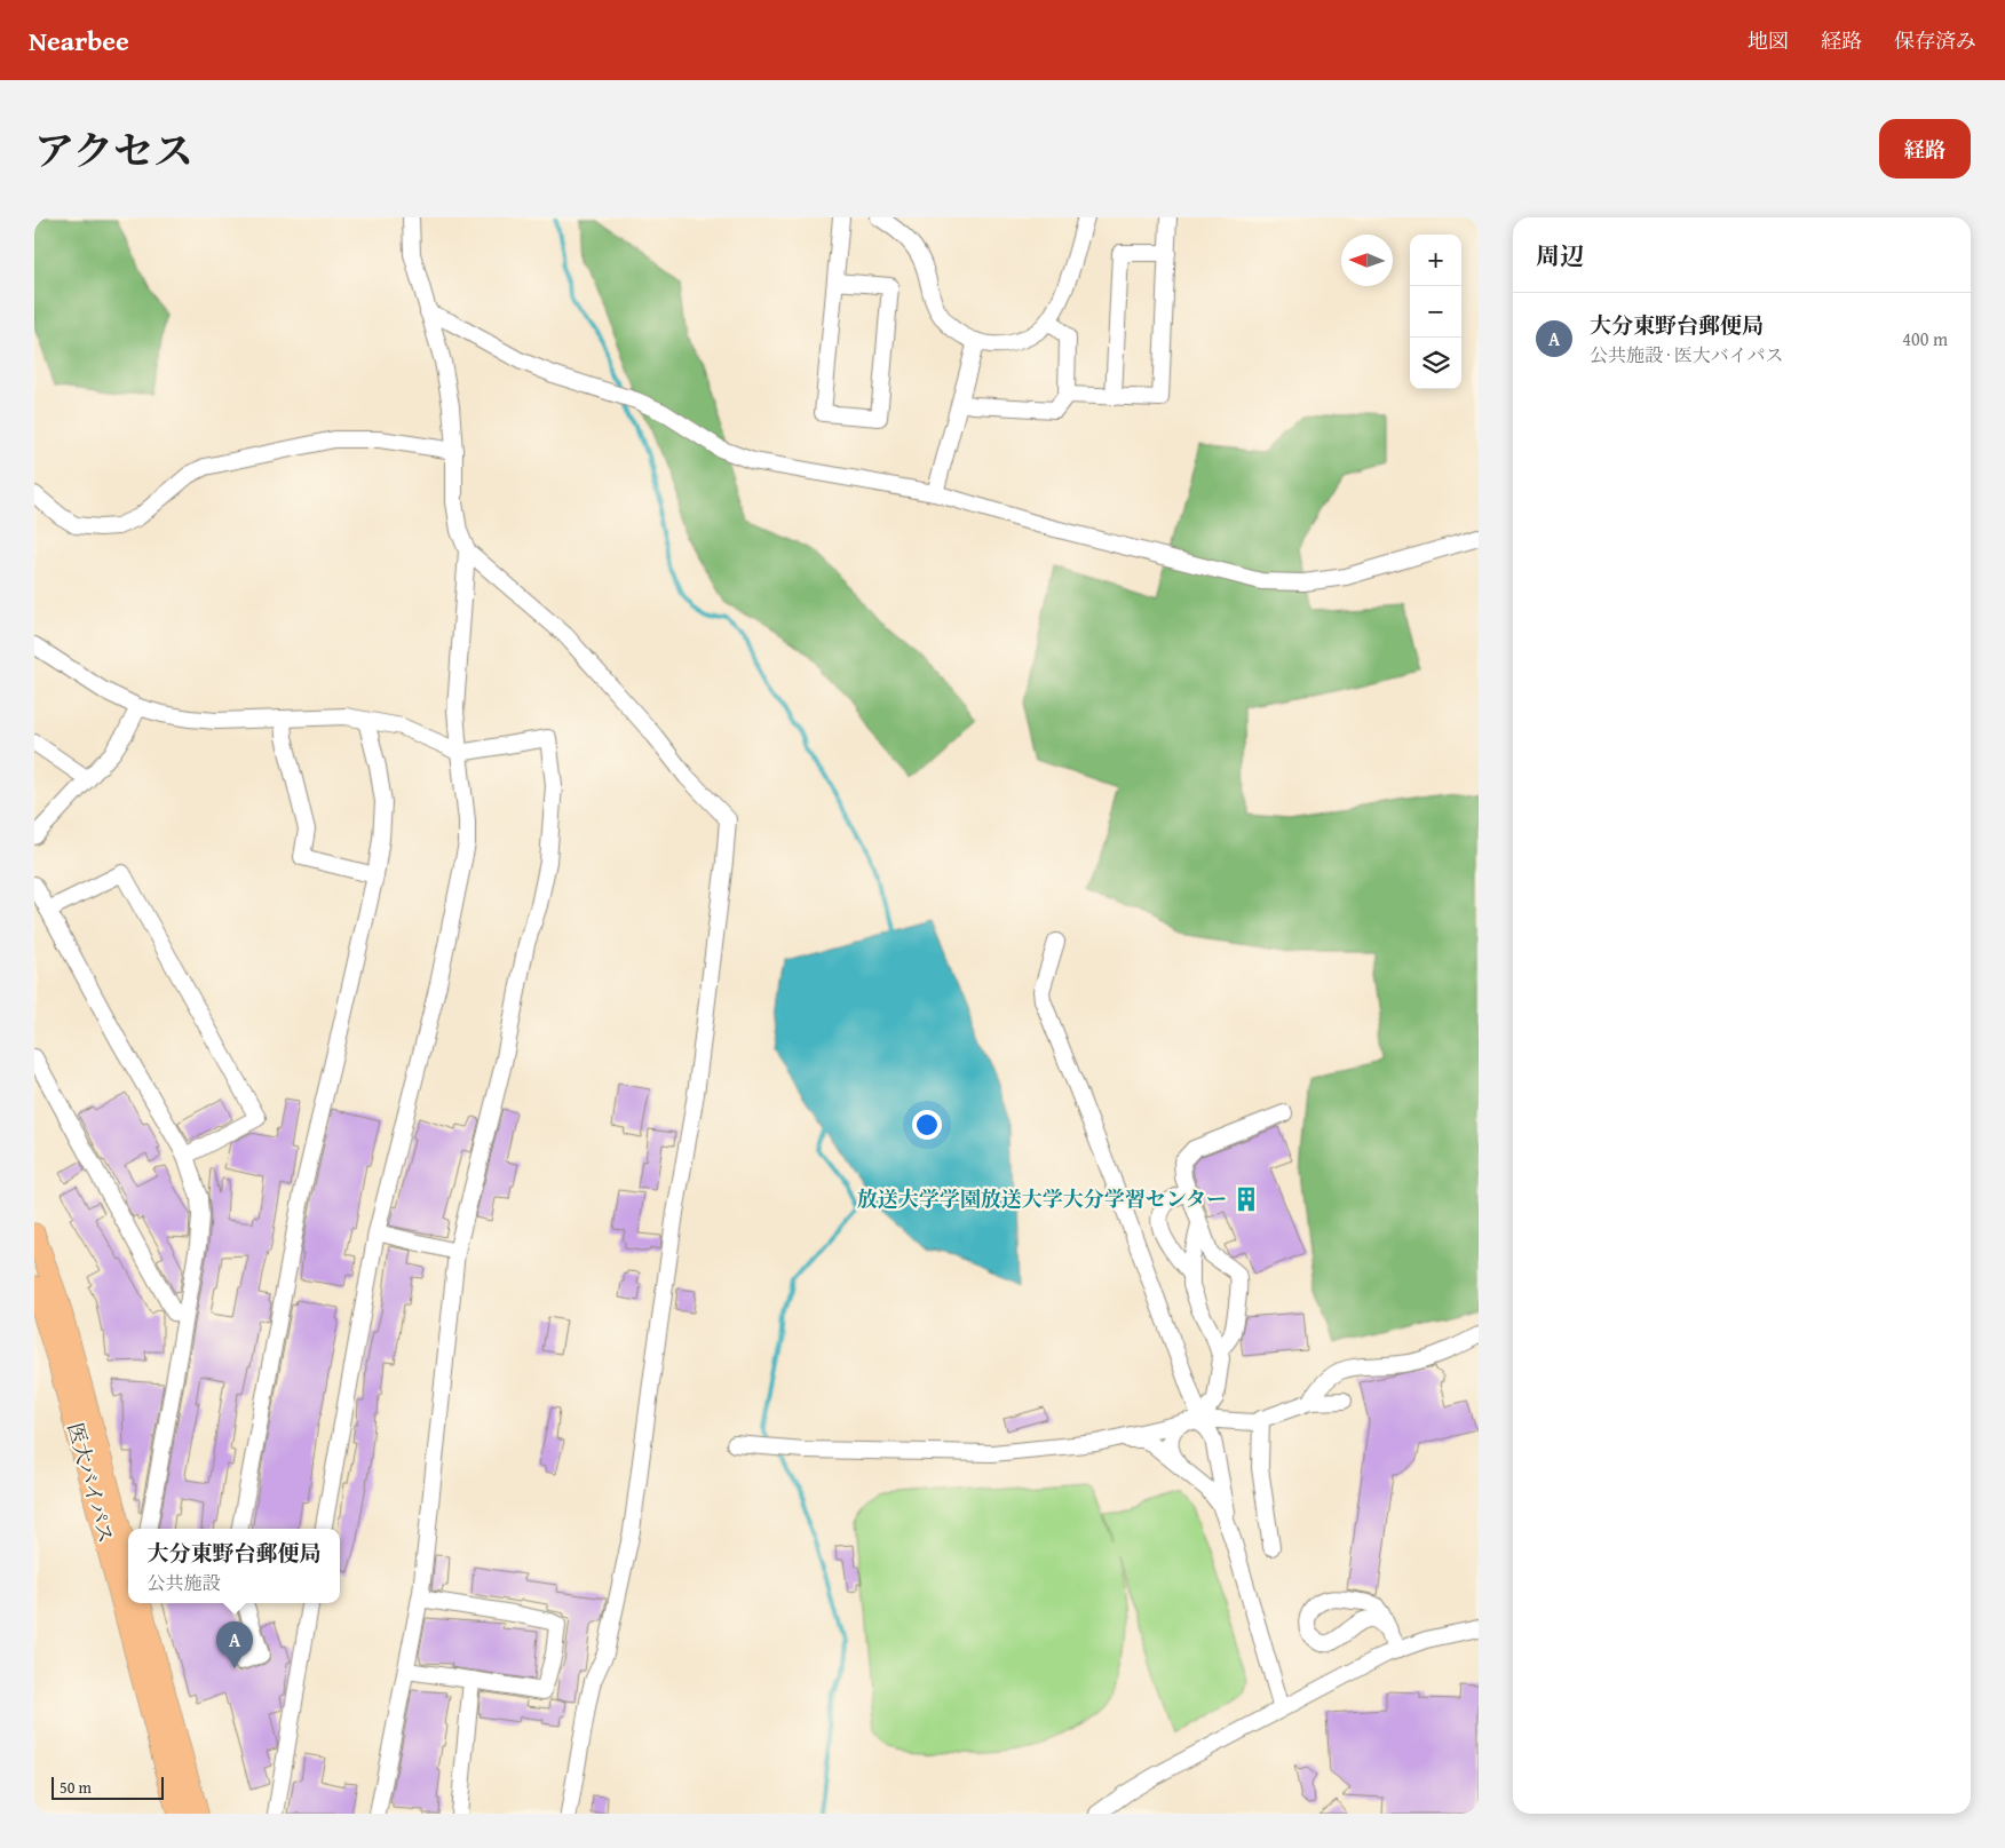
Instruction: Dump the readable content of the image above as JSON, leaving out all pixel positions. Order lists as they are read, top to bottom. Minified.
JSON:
{"streets":{"main road":["医大バイパス"]},"places":{"building":["放送大学学園放送大学大分学習センター"]},"scale_bar":"50 m","north":"left","page":{"header":"Nearbee","nav":["地図","経路","保存済み"],"title":"アクセス","buttons":"経路","heading":"周辺","map_buttons":["+","−"],"list":[{"mark":"A","name":"大分東野台郵便局","note":"公共施設 · 医大バイパス","value":"400 m"}],"popup":["大分東野台郵便局","公共施設"],"pins":"A","scale":"50 m"}}
